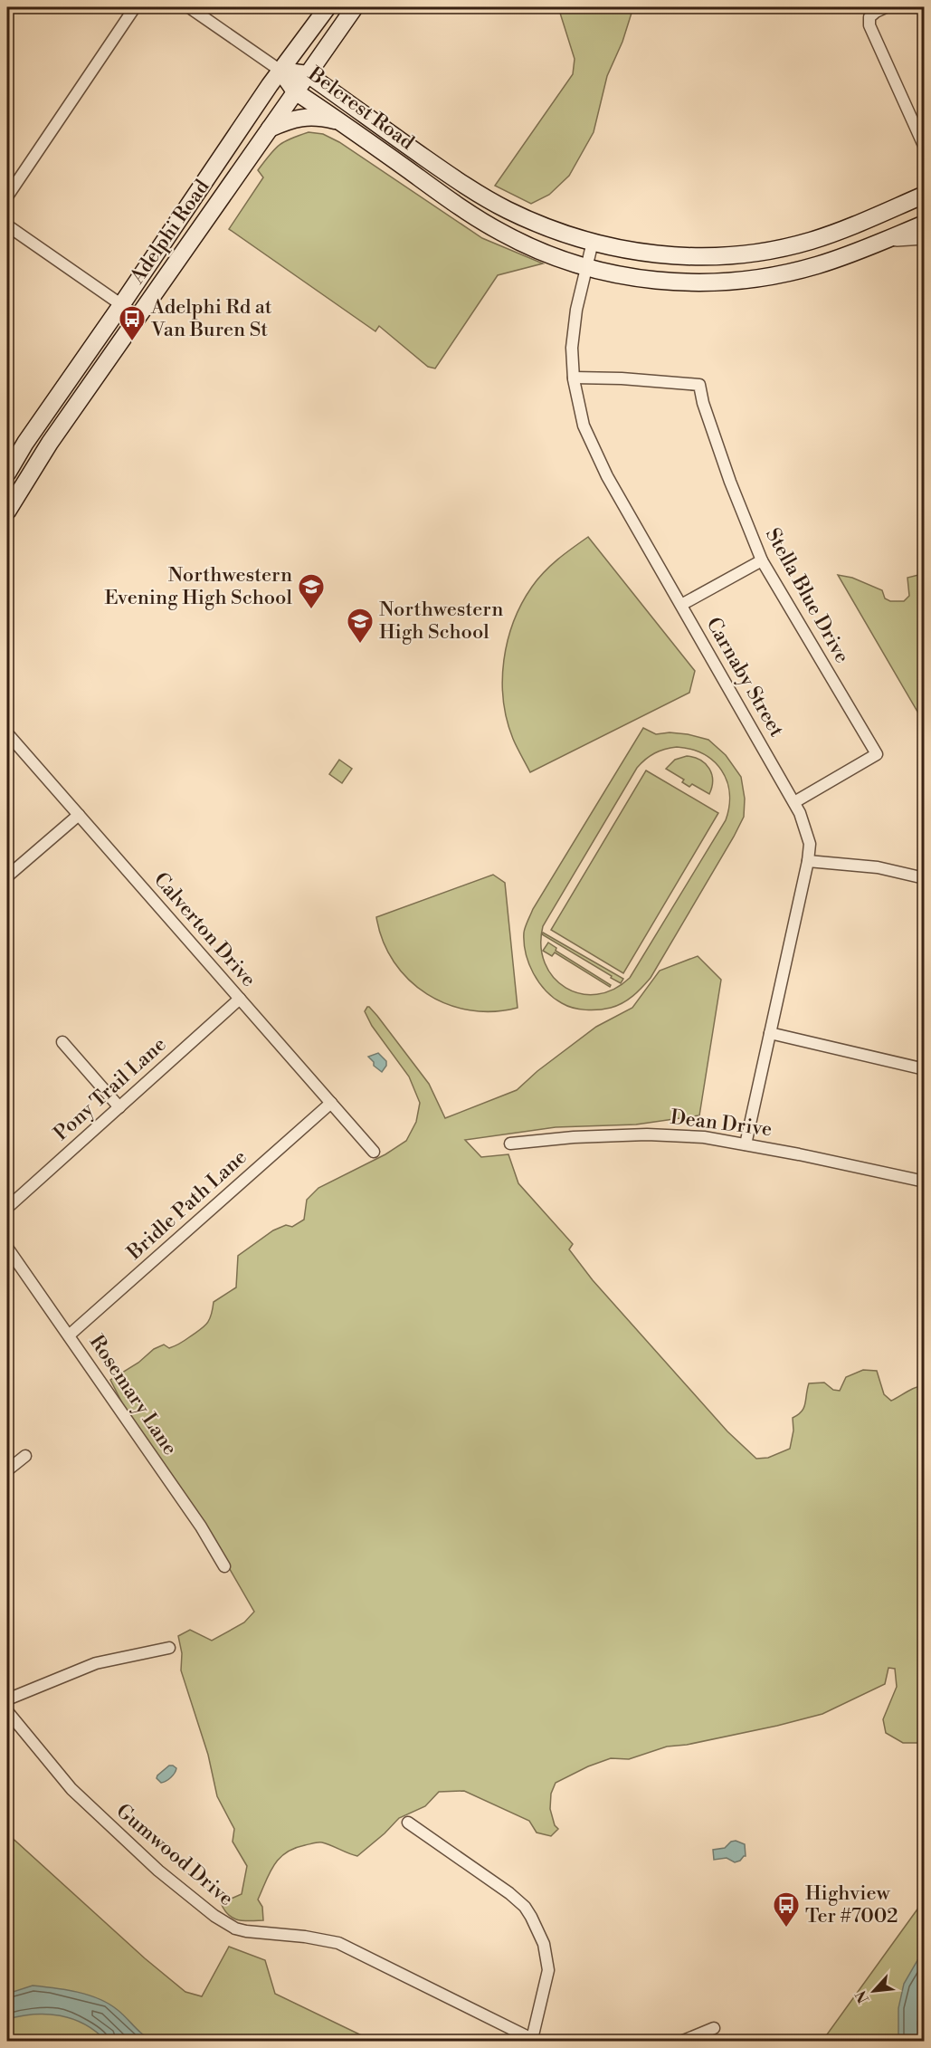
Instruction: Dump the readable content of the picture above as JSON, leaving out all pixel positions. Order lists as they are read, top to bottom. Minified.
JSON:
{"streets":{"main road":["Belcrest Road","Adelphi Road"],"street":["Stella Blue Drive","Carnaby Street","Calverton Drive","Pony Trail Lane","Dean Drive","Bridle Path Lane","Rosemary Lane","Gumwood Drive"]},"crossings":[["Belcrest Road","Adelphi Road"],["Belcrest Road","Carnaby Street"],["Stella Blue Drive","Carnaby Street"],["Carnaby Street","Dean Drive"],["Calverton Drive","Pony Trail Lane"],["Calverton Drive","Bridle Path Lane"],["Bridle Path Lane","Rosemary Lane"]],"places":{"bus stop":["Adelphi Rd at Van Buren St","Highview Ter #7002"],"school or university":["Northwestern Evening High School","Northwestern High School"]},"north":"bottom left"}
